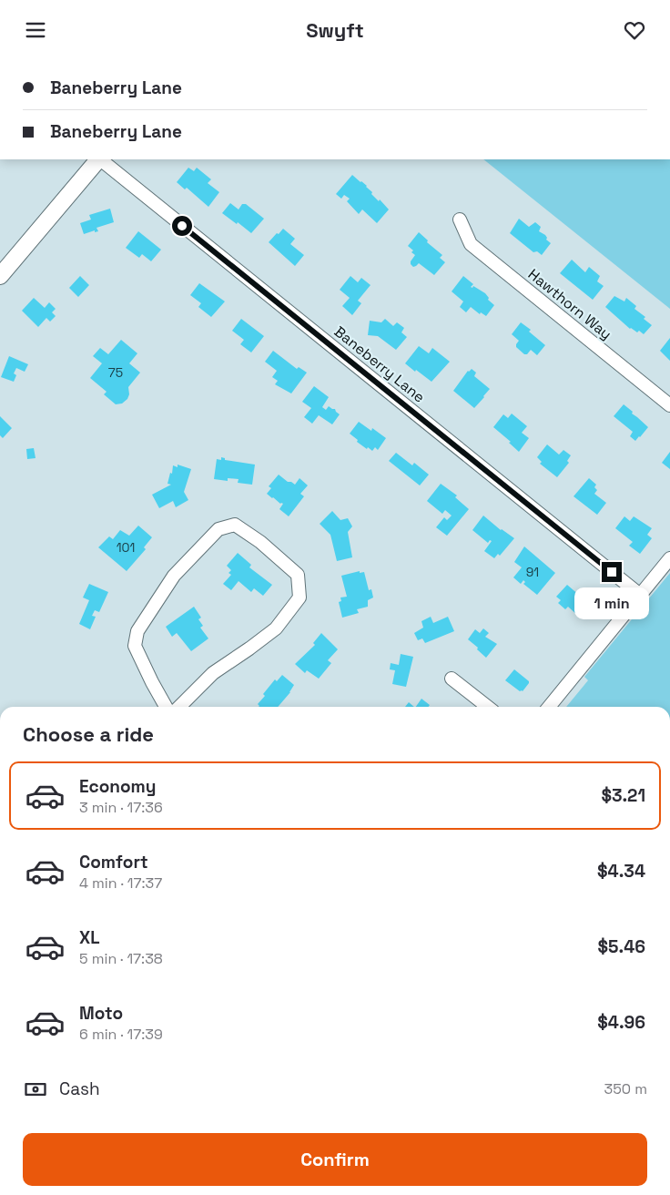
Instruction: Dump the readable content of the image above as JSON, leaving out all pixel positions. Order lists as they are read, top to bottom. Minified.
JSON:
{"streets":{"street":["Hawthorn Way","Baneberry Lane"]},"house_numbers":["75","101","91"],"page":{"header":"Swyft","banner":["Baneberry Lane","Baneberry Lane"],"bubble":"1 min","heading":"Choose a ride","list":[{"name":"Economy","note":"3 min · 17:36","value":"$3.21"},{"name":"Comfort","note":"4 min · 17:37","value":"$4.34"},{"name":"XL","note":"5 min · 17:38","value":"$5.46"},{"name":"Moto","note":"6 min · 17:39","value":"$4.96"}],"pay":["Cash","350 m"],"buttons":"Confirm"}}
